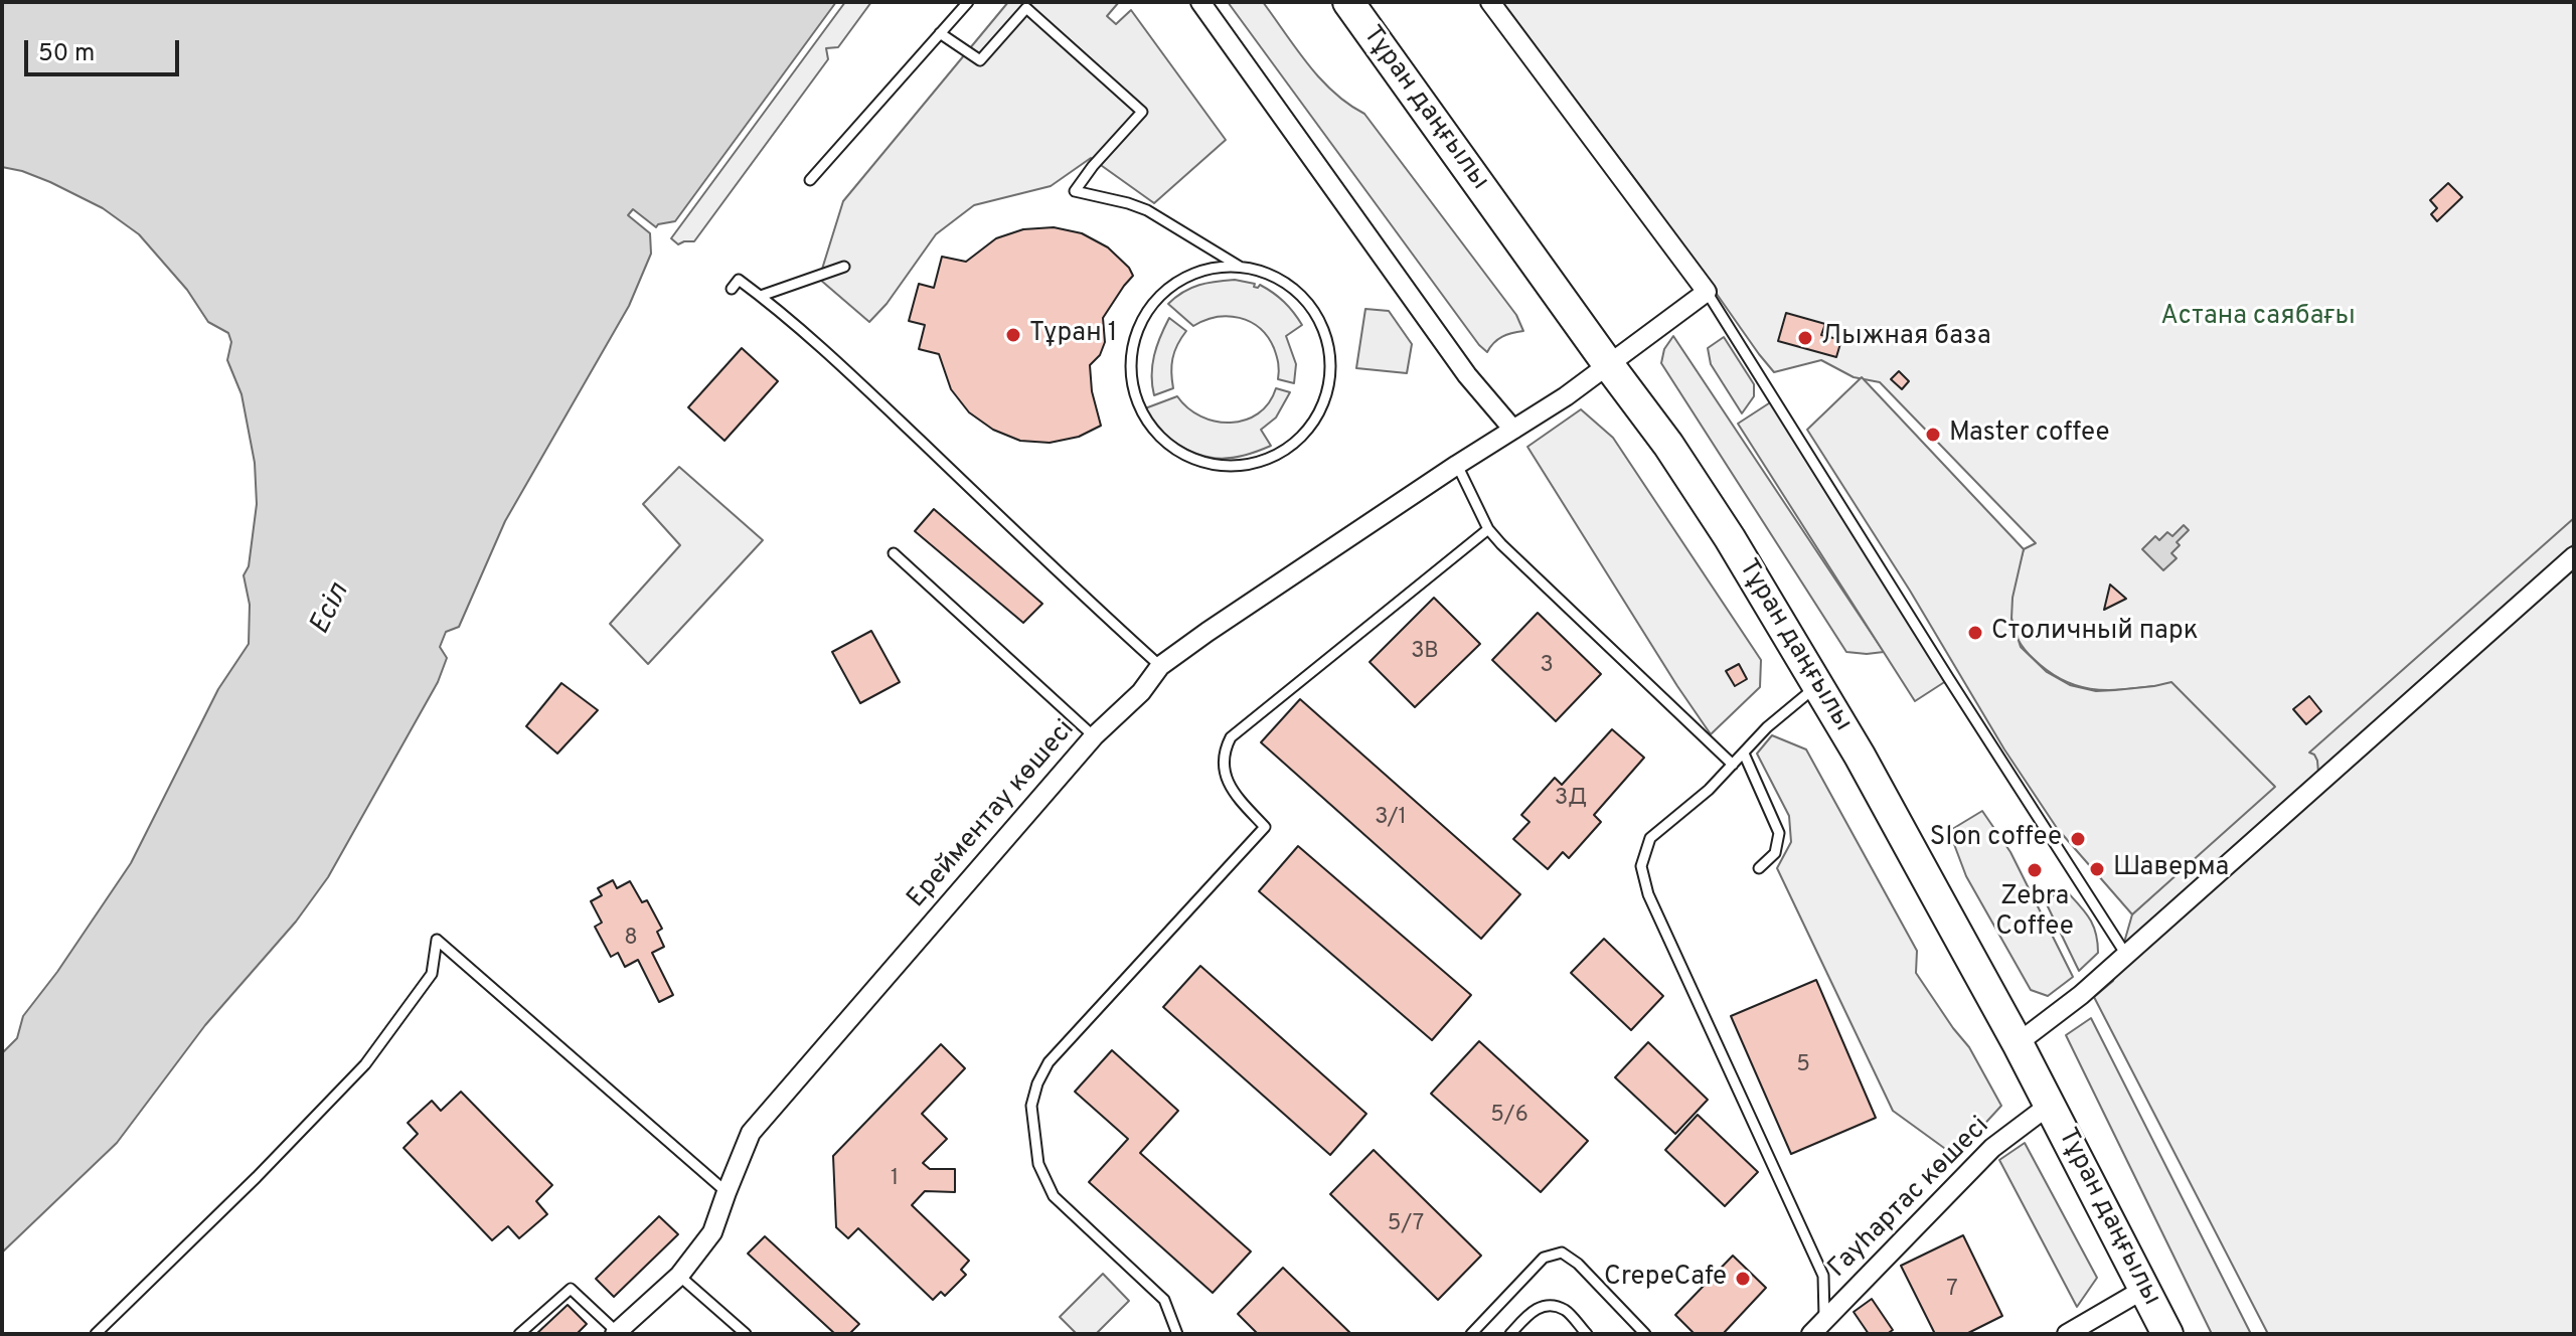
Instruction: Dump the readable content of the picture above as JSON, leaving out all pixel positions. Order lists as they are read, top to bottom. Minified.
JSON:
{"streets":{"main road":["Тұран даңғылы"],"street":["Ерейментау көшесі","Гауhартас көшесі"]},"crossings":[["Тұран даңғылы","Ерейментау көшесі"],["Тұран даңғылы","Гауhартас көшесі"]],"water":["Есіл"],"parks":["Астана саябағы"],"places":["Тұран 1","Лыжная база","Master coffee","Столичный парк","Slon coffee","Шаверма","Zebra Coffee","CrepeCafe"],"house_numbers":["3В","3","3Д","3/1","8","5","5/6","1","5/7","7"],"scale_bar":"50 m"}
